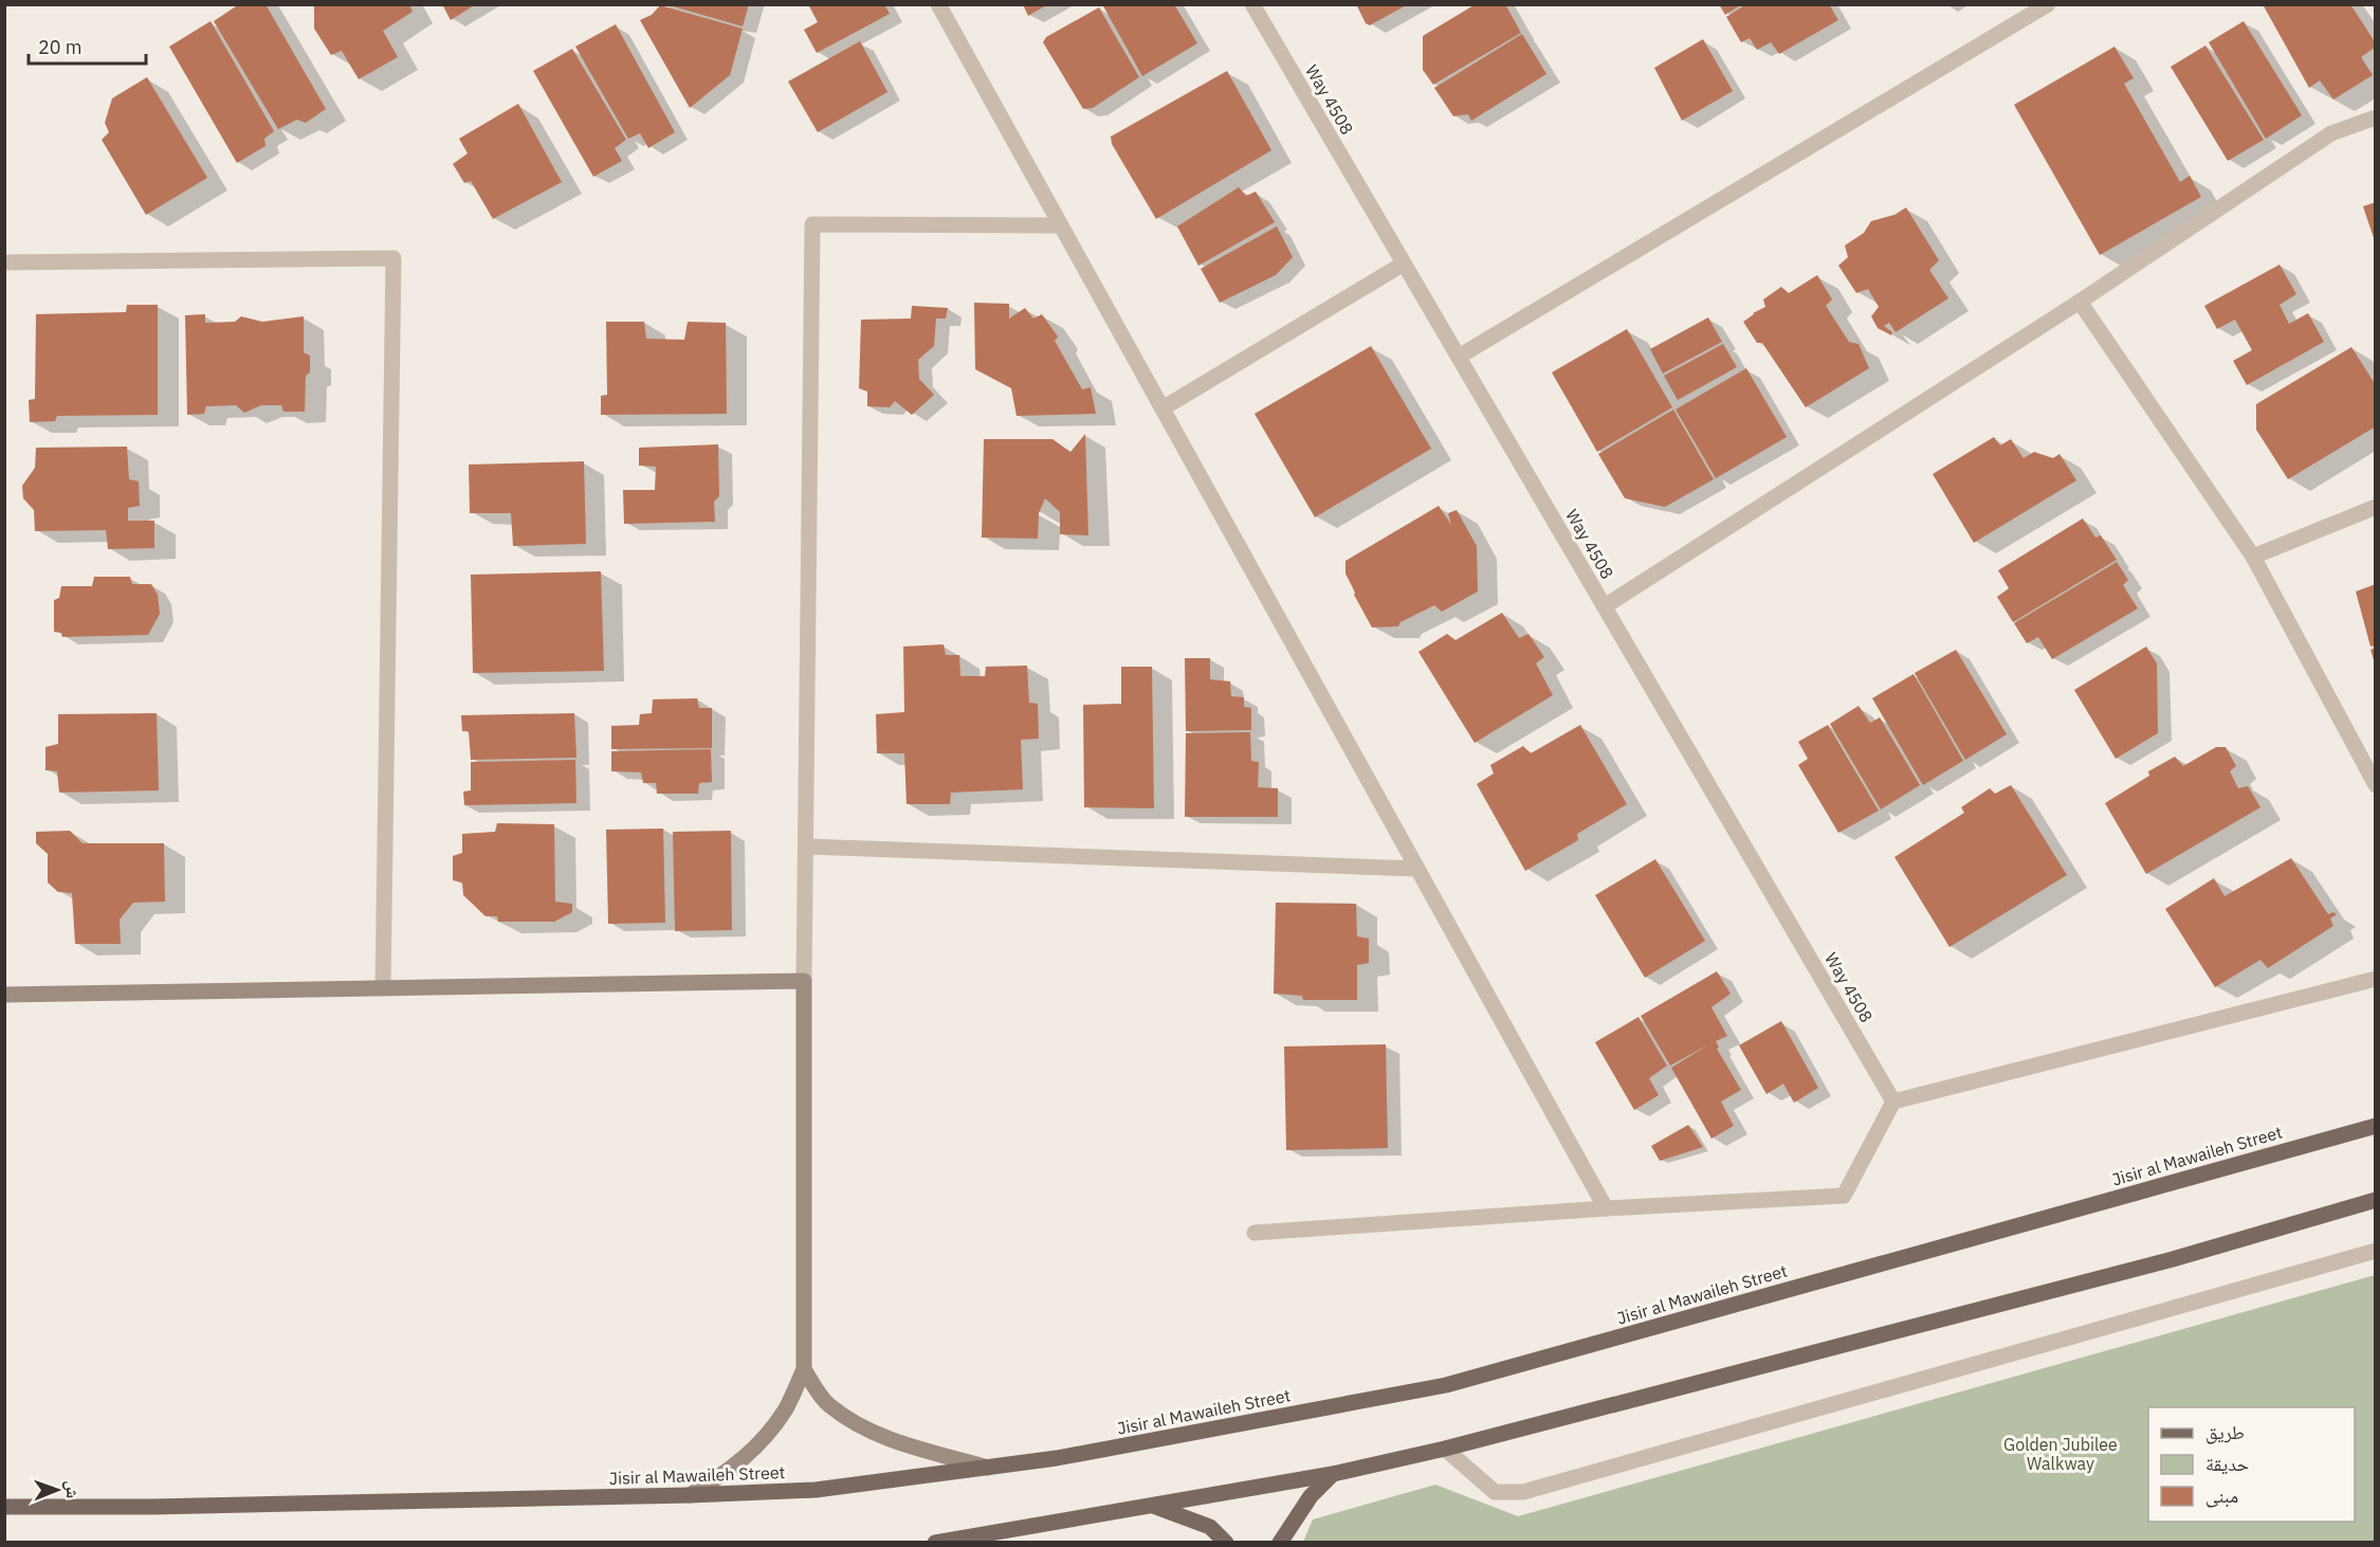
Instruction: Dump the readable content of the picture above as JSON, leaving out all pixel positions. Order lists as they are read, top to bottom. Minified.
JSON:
{"streets":{"main road":["Jisir al Mawaileh Street"],"street":["Way 4508"]},"parks":["Golden Jubilee Walkway"],"legend":["طريق","حديقة","مبنى"],"scale_bar":"20 m","north":"right"}
